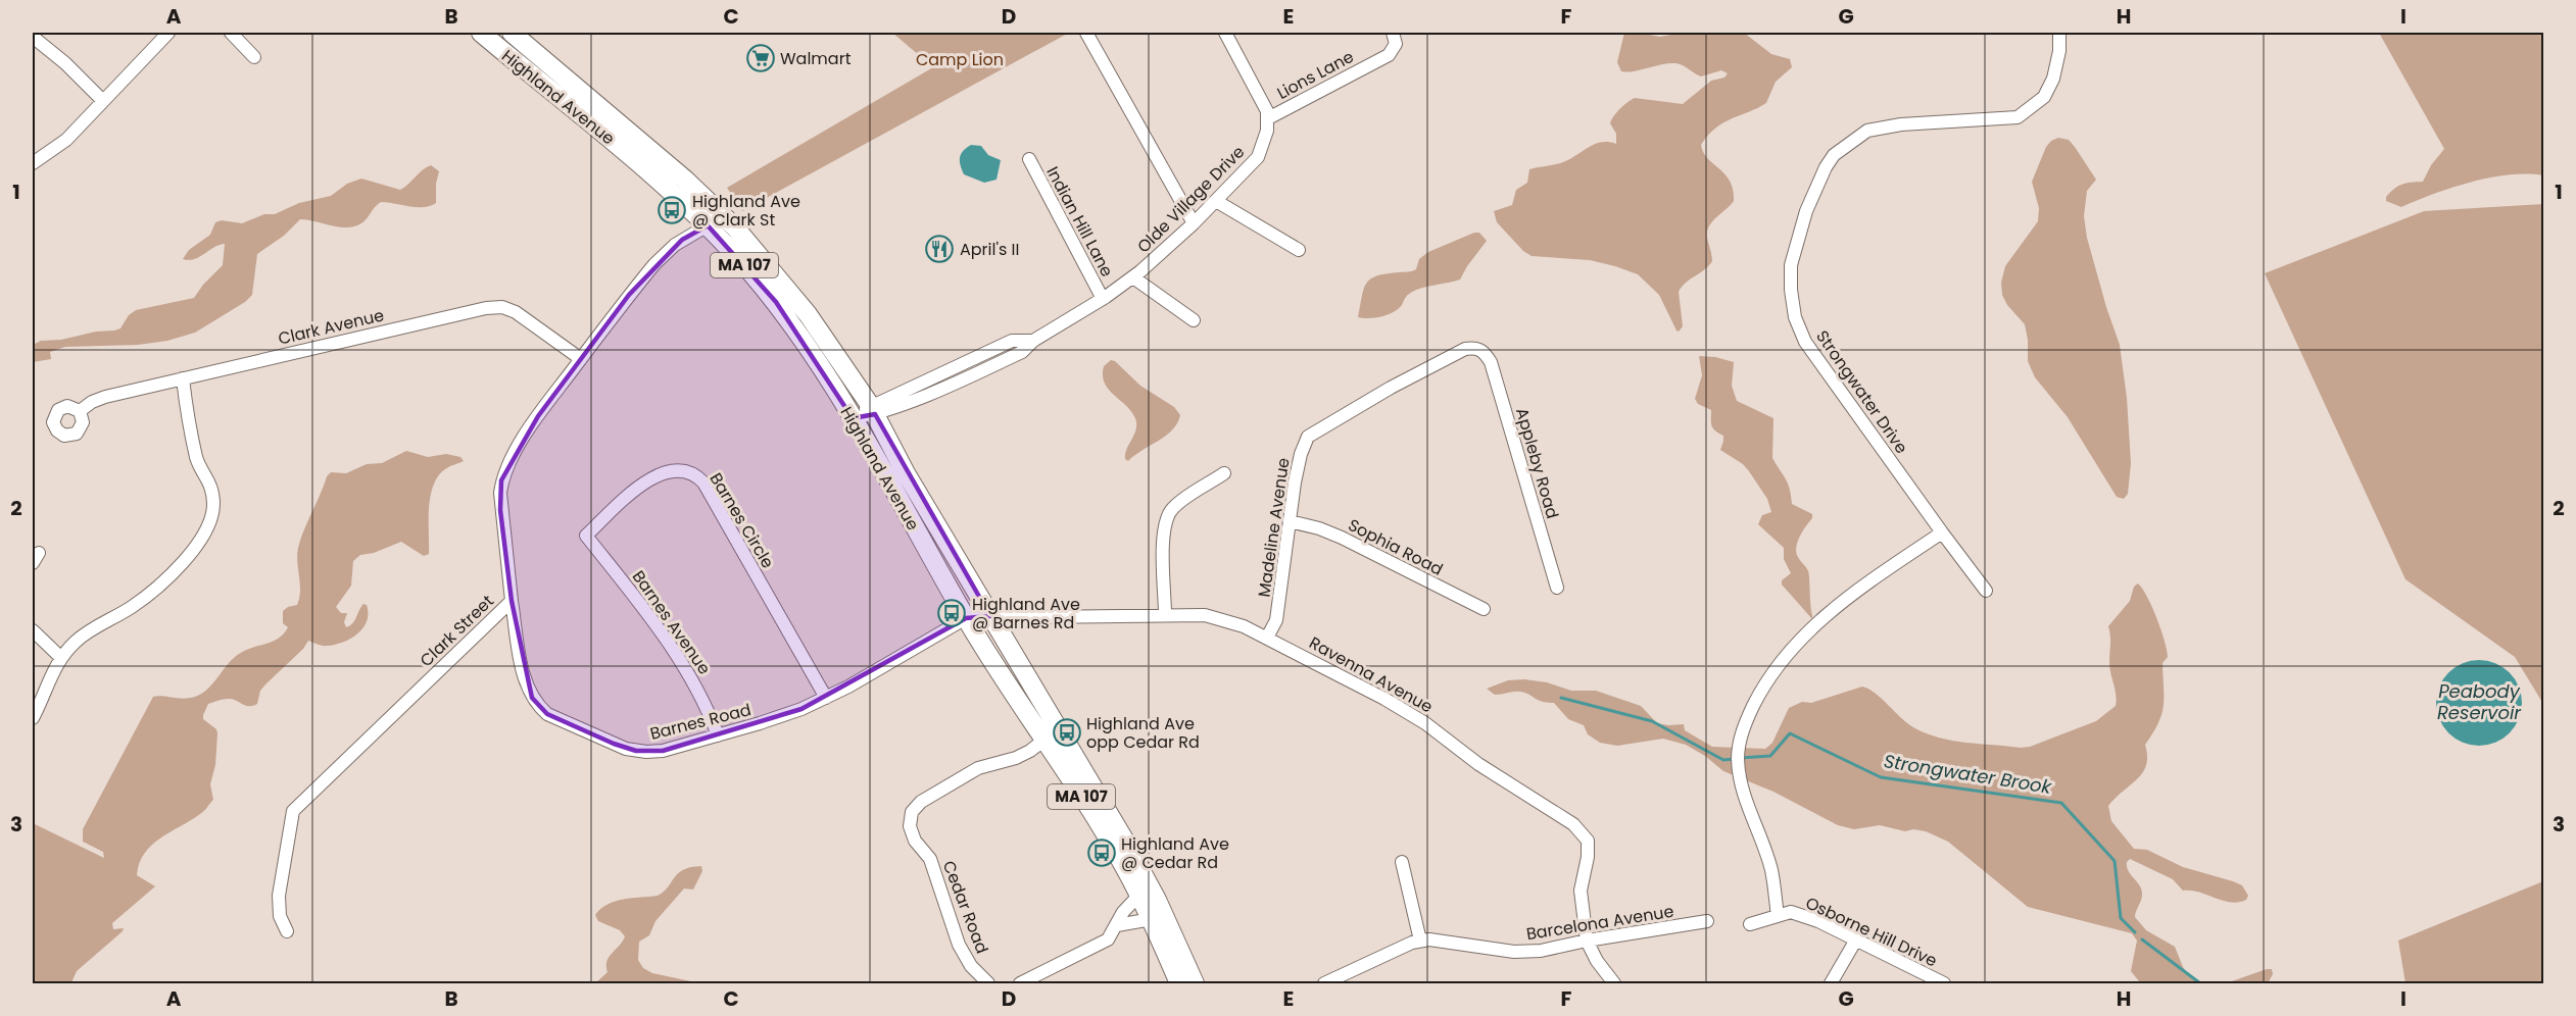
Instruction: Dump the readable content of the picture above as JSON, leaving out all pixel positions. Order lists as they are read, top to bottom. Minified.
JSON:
{"streets":{"main road":["Highland Avenue","MA 107"],"street":["Lions Lane","Olde Village Drive","Indian Hill Lane","Clark Avenue","Strongwater Drive","Appleby Road","Barnes Circle","Madeline Avenue","Sophia Road","Barnes Avenue","Clark Street","Ravenna Avenue","Barnes Road","Cedar Road","Barcelona Avenue","Osborne Hill Drive"]},"crossings":[["Lions Lane","Olde Village Drive"],["Highland Avenue","Olde Village Drive"],["Highland Avenue","Clark Street"],["Highland Avenue","Ravenna Avenue"],["Highland Avenue","Barnes Road"],["Highland Avenue","Cedar Road"],["Olde Village Drive","Indian Hill Lane"],["Clark Avenue","Clark Street"],["Appleby Road","Madeline Avenue"],["Barnes Circle","Barnes Avenue"],["Barnes Circle","Barnes Road"],["Madeline Avenue","Sophia Road"],["Madeline Avenue","Ravenna Avenue"],["Barnes Avenue","Barnes Road"],["Clark Street","Barnes Road"],["Ravenna Avenue","Barnes Road"],["Ravenna Avenue","Barcelona Avenue"]],"water":["Peabody Reservoir","Strongwater Brook"],"parks":["Camp Lion"],"places":{"supermarket":["Walmart"],"bus stop":["Highland Ave @ Clark St","Highland Ave @ Barnes Rd","Highland Ave opp Cedar Rd","Highland Ave @ Cedar Rd"],"restaurant":["April's II"]},"grid":{"columns":["A","B","C","D","E","F","G","H","I"],"rows":["1","2","3"]}}
